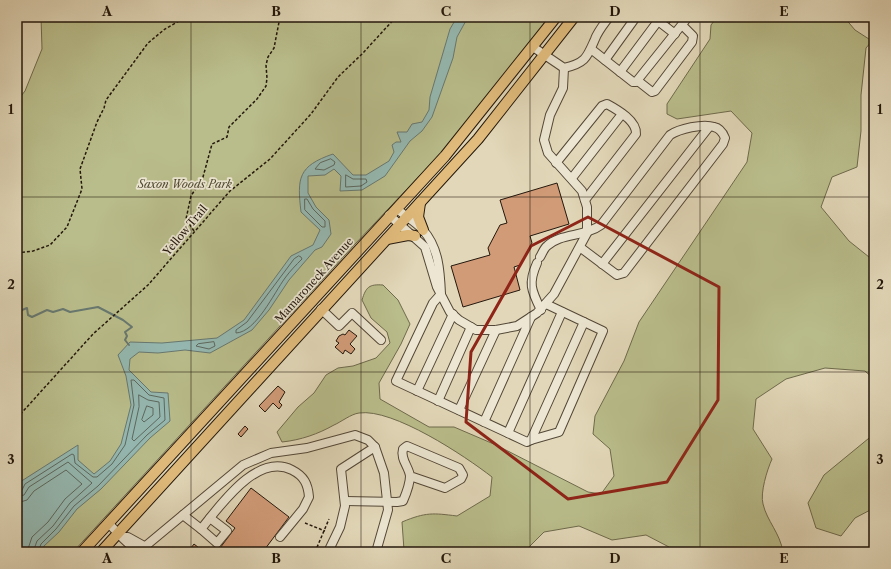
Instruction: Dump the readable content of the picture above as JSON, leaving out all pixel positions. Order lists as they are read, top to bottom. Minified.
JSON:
{"streets":{"main road":["Mamaroneck Avenue"],"path":["Yellow Trail"]},"parks":["Saxon Woods Park"],"grid":{"columns":["A","B","C","D","E"],"rows":["1","2","3"]}}
